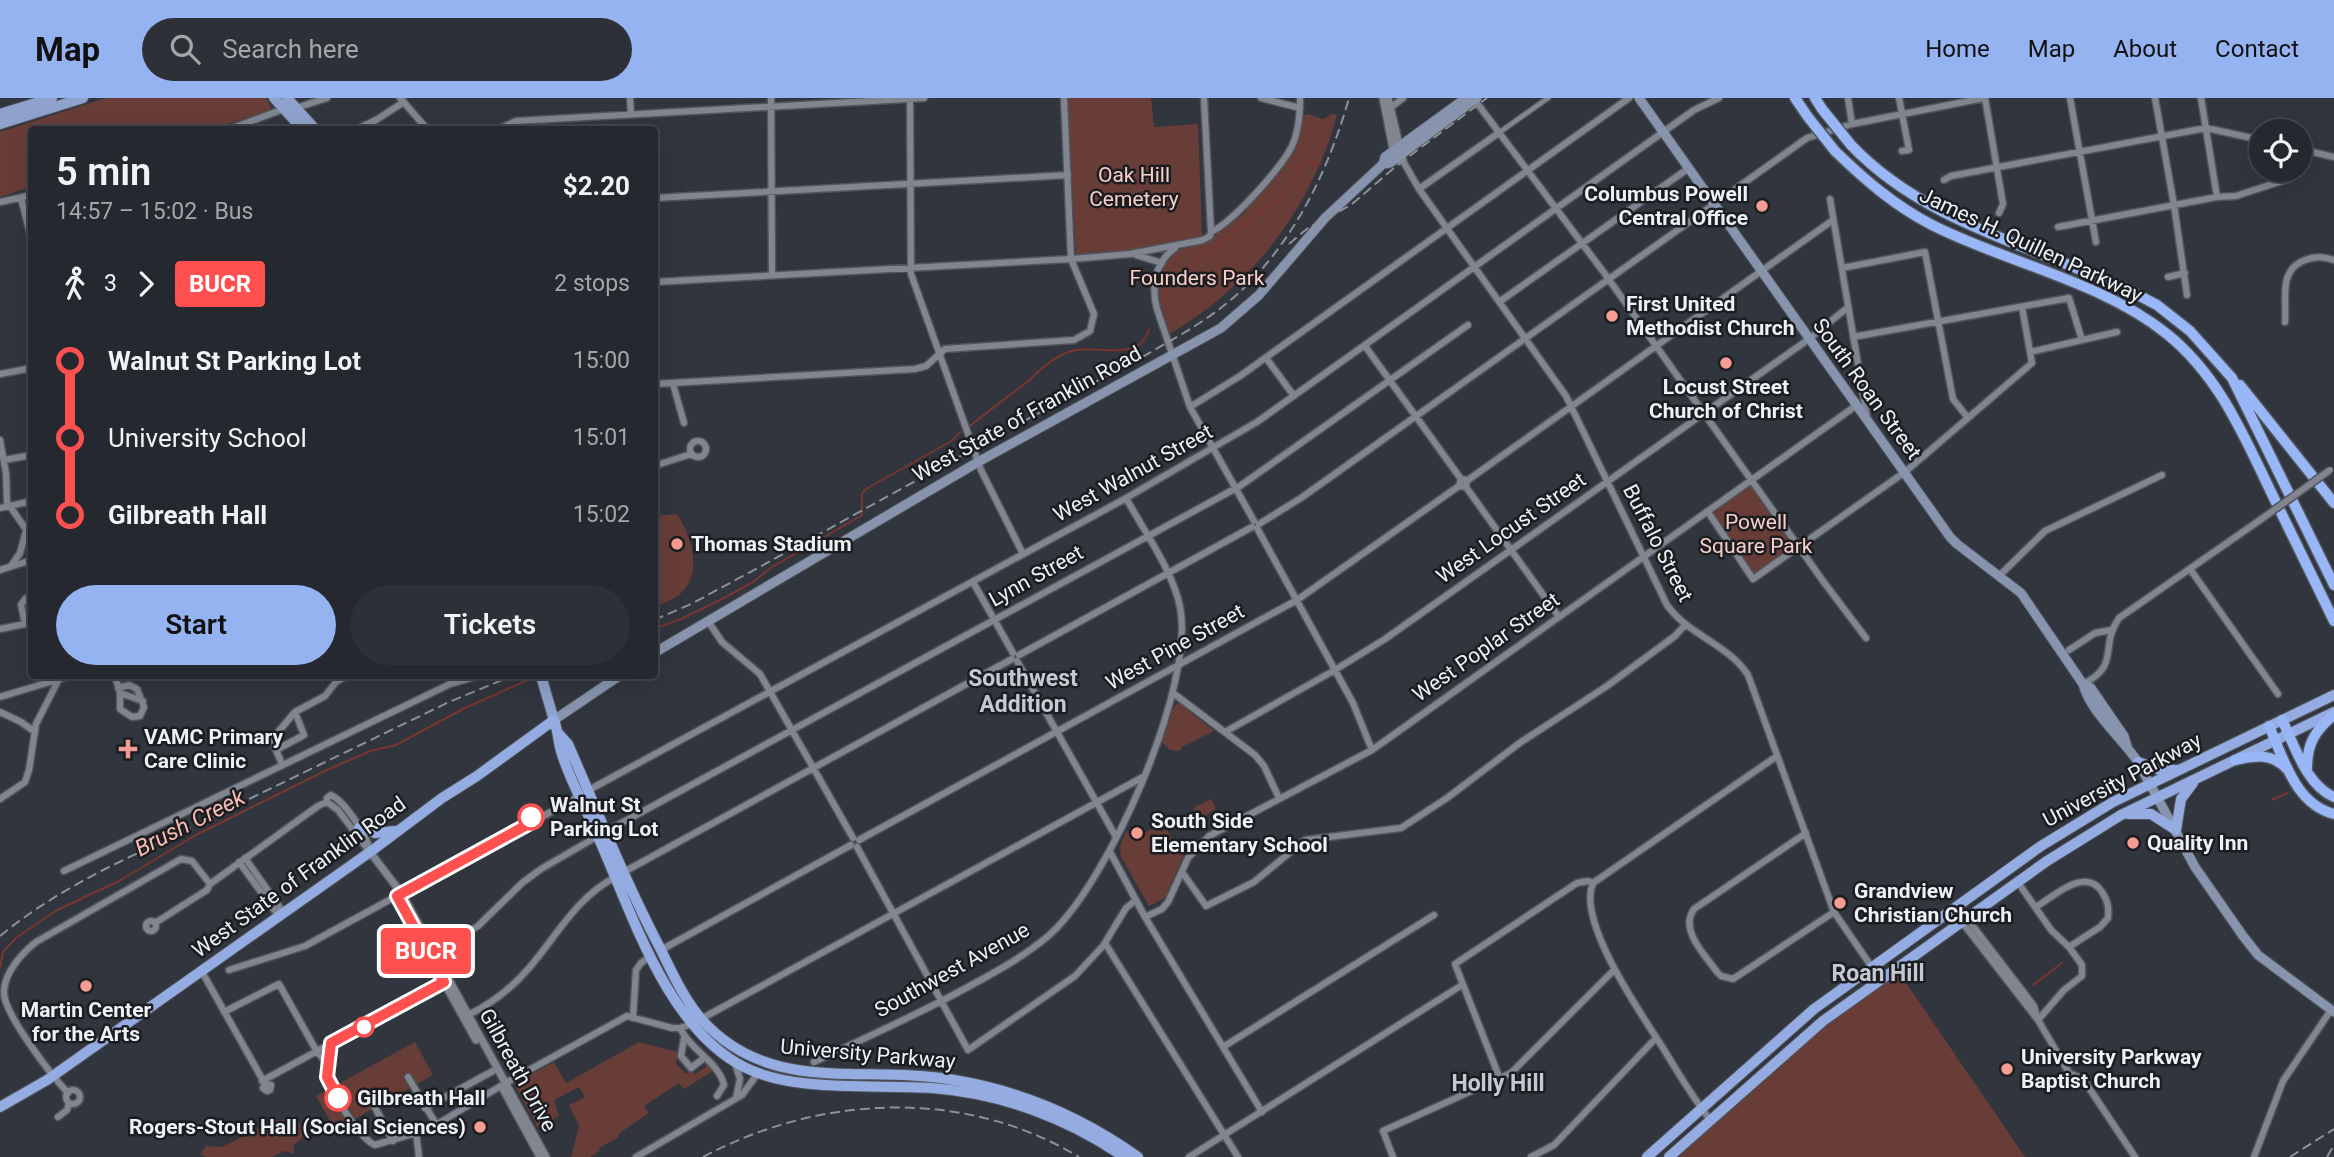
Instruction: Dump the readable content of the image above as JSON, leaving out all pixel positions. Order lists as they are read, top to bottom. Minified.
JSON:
{"streets":{"highway":["James H. Quillen Parkway","West State of Franklin Road","University Parkway"],"main road":["South Roan Street"],"street":["West Walnut Street","West Locust Street","Buffalo Street","Lynn Street","West Pine Street","West Poplar Street","Southwest Avenue","Gilbreath Drive"]},"crossings":[["South Roan Street","West Walnut Street"],["South Roan Street","West Locust Street"],["South Roan Street","West Pine Street"],["South Roan Street","West Poplar Street"],["South Roan Street","University Parkway"],["West State of Franklin Road","Buffalo Street"],["West State of Franklin Road","University Parkway"],["West State of Franklin Road","Gilbreath Drive"],["West Walnut Street","Buffalo Street"],["West Walnut Street","University Parkway"],["West Walnut Street","Southwest Avenue"],["West Walnut Street","Gilbreath Drive"],["West Locust Street","Buffalo Street"],["Buffalo Street","West Pine Street"],["Buffalo Street","West Poplar Street"],["Buffalo Street","University Parkway"],["Lynn Street","University Parkway"],["Lynn Street","Southwest Avenue"],["Lynn Street","Gilbreath Drive"],["West Pine Street","University Parkway"],["West Pine Street","Southwest Avenue"]],"districts":["Southwest Addition","Roan Hill","Holly Hill"],"water":["Brush Creek"],"parks":["Oak Hill Cemetery","Founders Park","Powell Square Park"],"places":{"other":["Columbus Powell Central Office","First United Methodist Church","Locust Street Church of Christ","Thomas Stadium","Walnut St Parking Lot","South Side Elementary School","Quality Inn","Grandview Christian Church","Martin Center for the Arts","University Parkway Baptist Church","Gilbreath Hall","Rogers-Stout Hall (Social Sciences)"],"health":["VAMC Primary Care Clinic"]},"lines":["bus line BUCR"],"page":{"header":"Map","search":"Search here","nav":["Home","Map","About","Contact"],"on_map":"BUCR","heading":["5 min","14:57 – 15:02 · Bus","$2.20"],"legs":["3","BUCR","2 stops"],"list":[{"name":"Walnut St Parking Lot","value":"15:00"},{"name":"University School","value":"15:01"},{"name":"Gilbreath Hall","value":"15:02"}],"buttons":["Start","Tickets"]}}
